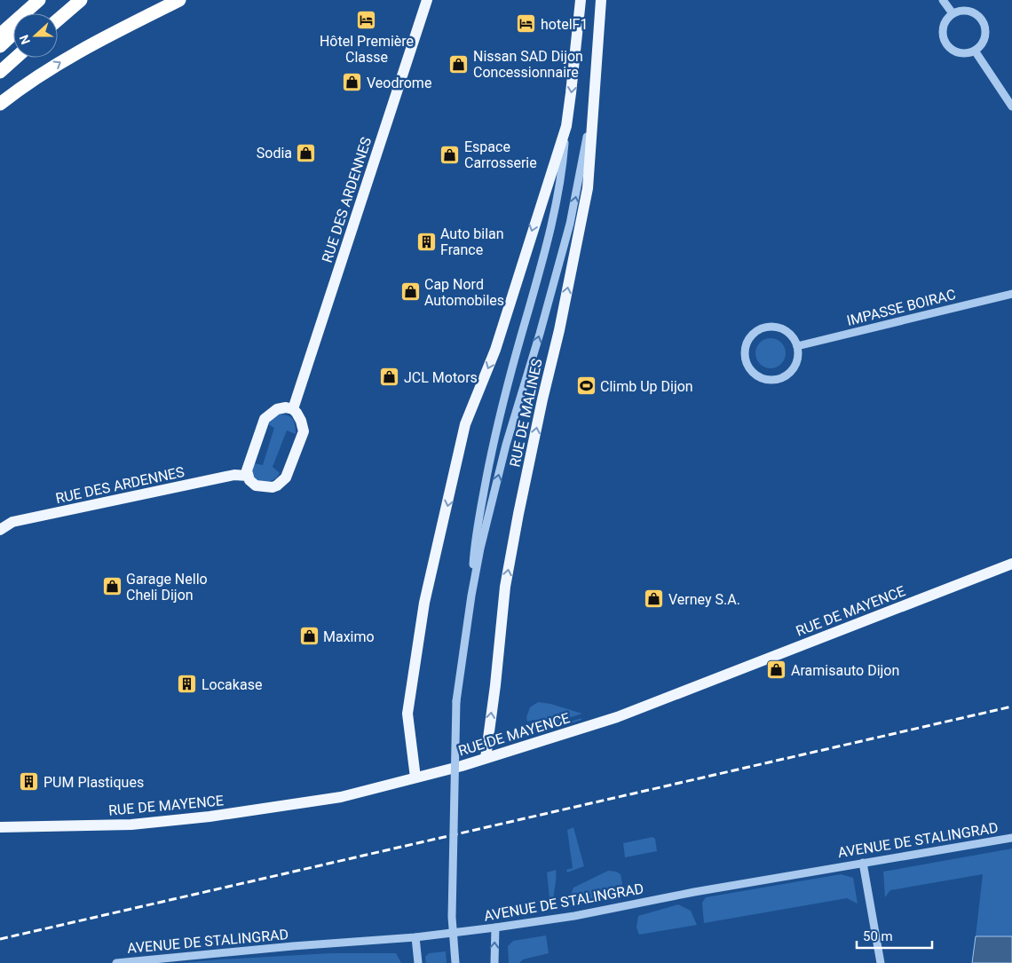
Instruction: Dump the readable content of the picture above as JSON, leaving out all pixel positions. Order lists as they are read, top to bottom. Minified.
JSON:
{"streets":{"main road":["RUE DES ARDENNES","RUE DE MALINES","RUE DE MAYENCE"],"street":["IMPASSE BOIRAC","AVENUE DE STALINGRAD"]},"crossings":[["RUE DE MALINES","RUE DE MAYENCE"]],"places":{"hotel":["Hôtel Première Classe","hotelF1"],"shop":["Nissan SAD Dijon Concessionnaire","Veodrome","Sodia","Espace Carrosserie","Cap Nord Automobiles","JCL Motors","Garage Nello Cheli Dijon","Verney S.A.","Maximo","Aramisauto Dijon"],"building":["Auto bilan France","Locakase","PUM Plastiques"],"sports":["Climb Up Dijon"]},"scale_bar":"50 m","north":"left"}
